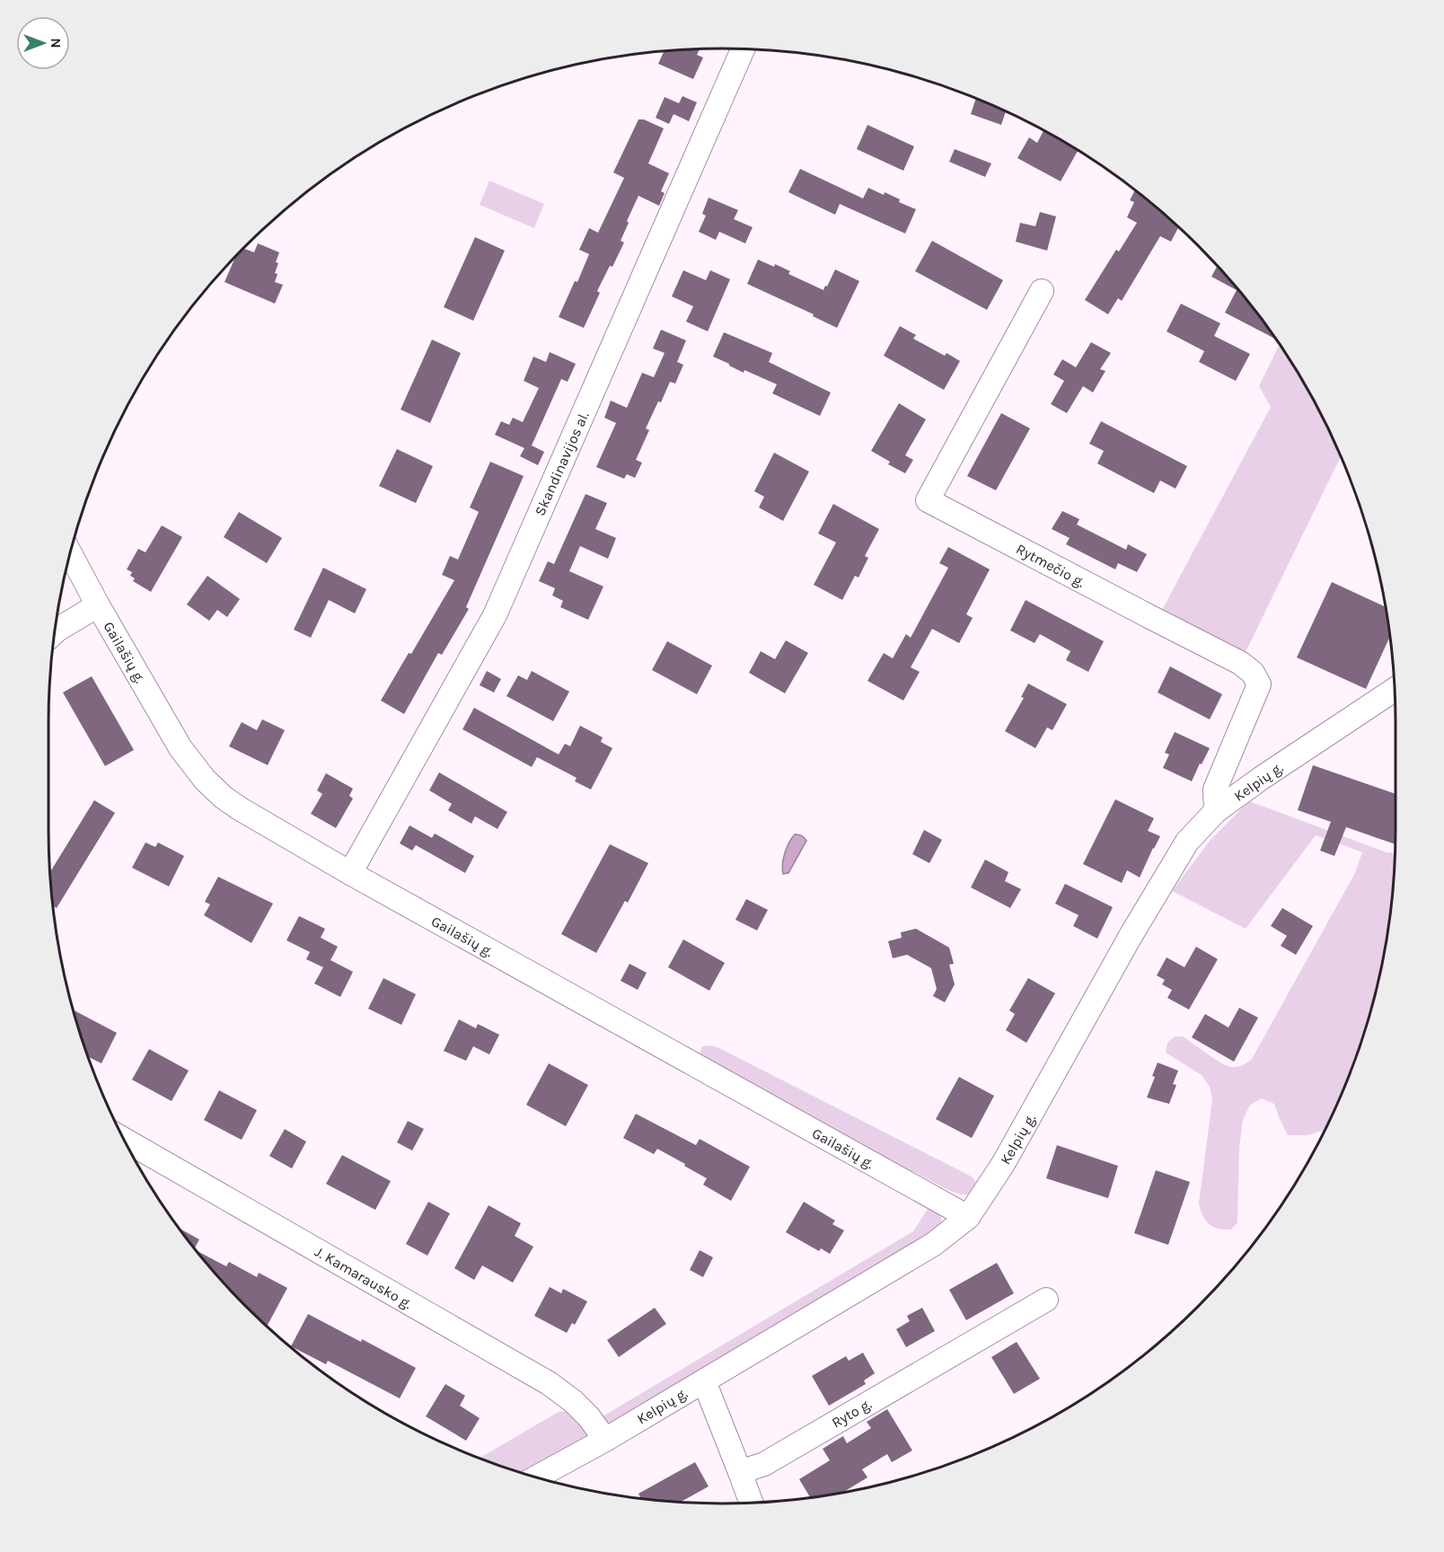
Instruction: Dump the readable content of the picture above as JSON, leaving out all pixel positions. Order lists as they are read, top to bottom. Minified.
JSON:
{"streets":{"street":["Skandinavijos al.","Rytmečio g.","Gailašių g.","Kelpių g.","J. Kamarausko g.","Ryto g."]},"crossings":[["Skandinavijos al.","Gailašių g."],["Rytmečio g.","Kelpių g."],["Gailašių g.","Kelpių g."],["Kelpių g.","J. Kamarausko g."]],"north":"right"}
